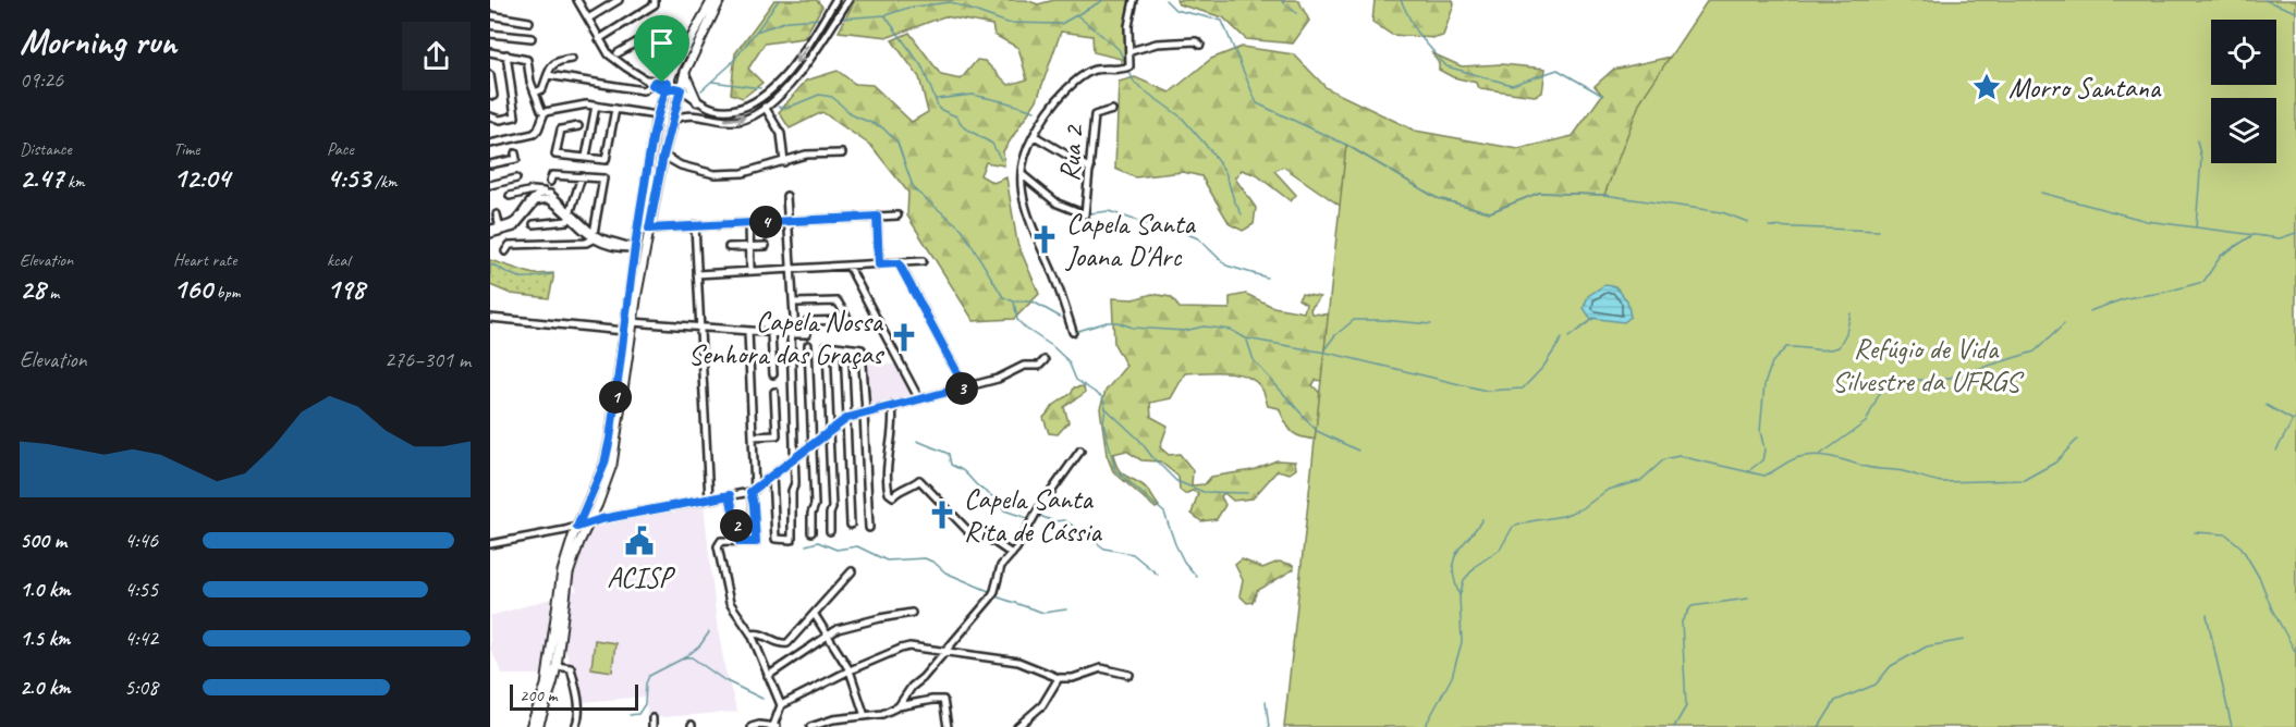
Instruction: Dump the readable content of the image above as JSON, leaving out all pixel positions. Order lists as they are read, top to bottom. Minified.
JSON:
{"streets":{"street":["Rua 2"]},"parks":["Refúgio de Vida Silvestre da UFRGS"],"places":{"place":["Morro Santana"],"church":["Capela Santa Joana D'Arc","Capela Nossa Senhora das Graças","Capela Santa Rita de Cássia"],"public building":["ACISP"]},"scale_bar":"200 m","page":{"heading":["Morning run","09:26"],"stats":[["Distance","2.47 km"],["Time","12:04"],["Pace","4:53 /km"],["Elevation","28 m"],["Heart rate","160 bpm"],["kcal","198"]],"pins":["4","3","1","2"],"chart":["Elevation","276–301 m"],"list":[{"name":"500 m","note":"4:46"},{"name":"1.0 km","note":"4:55"},{"name":"1.5 km","note":"4:42"},{"name":"2.0 km","note":"5:08"}],"scale":"200 m"}}
